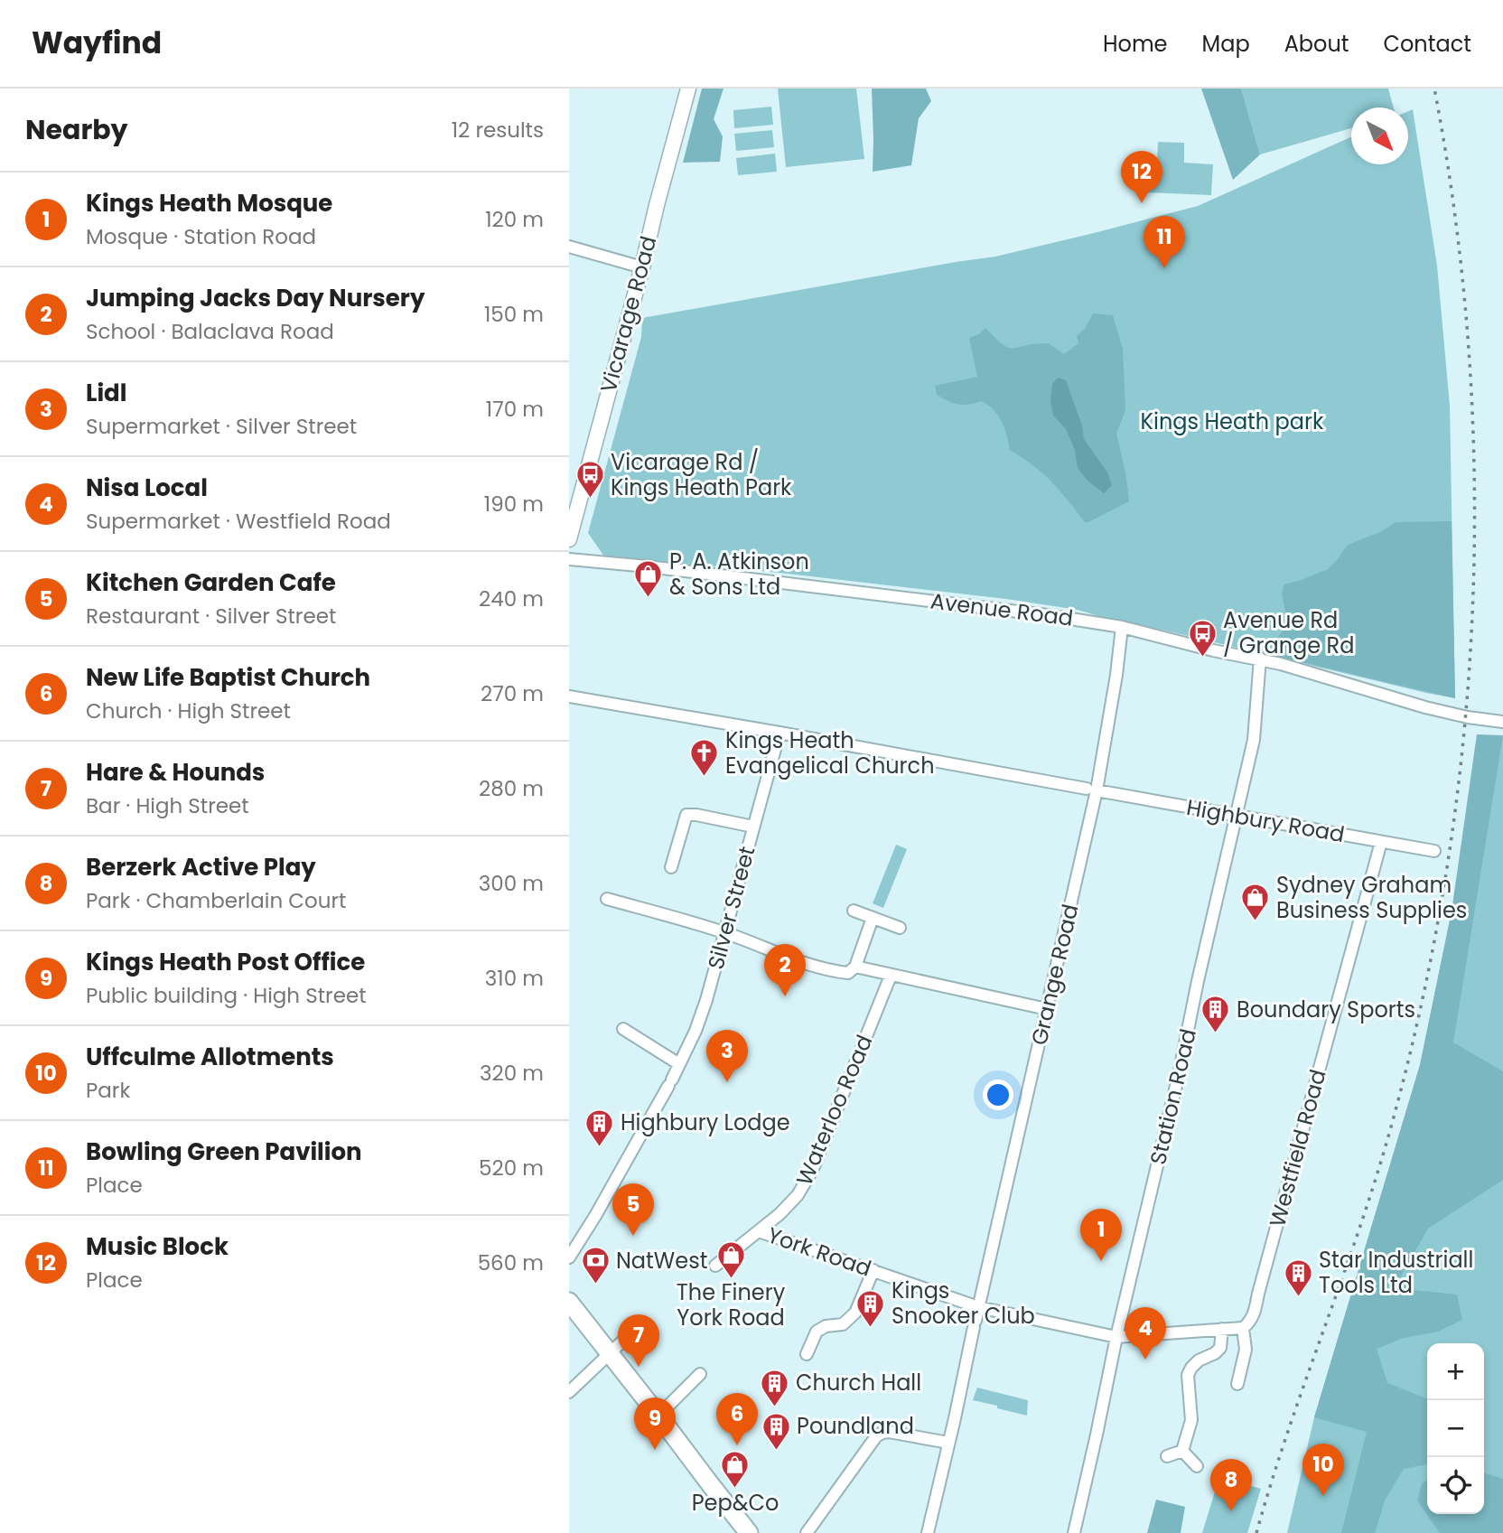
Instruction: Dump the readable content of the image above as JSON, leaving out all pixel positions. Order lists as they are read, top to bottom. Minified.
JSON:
{"streets":{"main road":["Vicarage Road"],"street":["Avenue Road","Highbury Road","Silver Street","Grange Road","Station Road","Waterloo Road","Westfield Road","York Road"]},"crossings":[["Avenue Road","Grange Road"],["Avenue Road","Station Road"],["Highbury Road","Silver Street"],["Highbury Road","Grange Road"],["Highbury Road","Station Road"],["Highbury Road","Westfield Road"],["Grange Road","York Road"],["Station Road","York Road"],["Waterloo Road","York Road"]],"parks":["Kings Heath park"],"places":{"bus stop":["Vicarage Rd / Kings Heath Park","Avenue Rd / Grange Rd"],"shop":["P. A. Atkinson & Sons Ltd","Sydney Graham Business Supplies","The Finery York Road","Pep&Co"],"church":["Kings Heath Evangelical Church"],"building":["Boundary Sports","Highbury Lodge","Star Industriall Tools Ltd","Kings Snooker Club","Church Hall","Poundland"],"bank":["NatWest"]},"north":"bottom right","page":{"header":"Wayfind","nav":["Home","Map","About","Contact"],"heading":["Nearby","12 results"],"pins":["12","11","2","3","5","1","4","7","6","9","10","8"],"list":[{"mark":"1","name":"Kings Heath Mosque","note":"Mosque · Station Road","value":"120 m"},{"mark":"2","name":"Jumping Jacks Day Nursery","note":"School · Balaclava Road","value":"150 m"},{"mark":"3","name":"Lidl","note":"Supermarket · Silver Street","value":"170 m"},{"mark":"4","name":"Nisa Local","note":"Supermarket · Westfield Road","value":"190 m"},{"mark":"5","name":"Kitchen Garden Cafe","note":"Restaurant · Silver Street","value":"240 m"},{"mark":"6","name":"New Life Baptist Church","note":"Church · High Street","value":"270 m"},{"mark":"7","name":"Hare & Hounds","note":"Bar · High Street","value":"280 m"},{"mark":"8","name":"Berzerk Active Play","note":"Park · Chamberlain Court","value":"300 m"},{"mark":"9","name":"Kings Heath Post Office","note":"Public building · High Street","value":"310 m"},{"mark":"10","name":"Uffculme Allotments","note":"Park","value":"320 m"},{"mark":"11","name":"Bowling Green Pavilion","note":"Place","value":"520 m"},{"mark":"12","name":"Music Block","note":"Place","value":"560 m"}],"map_buttons":["+","−"]}}
